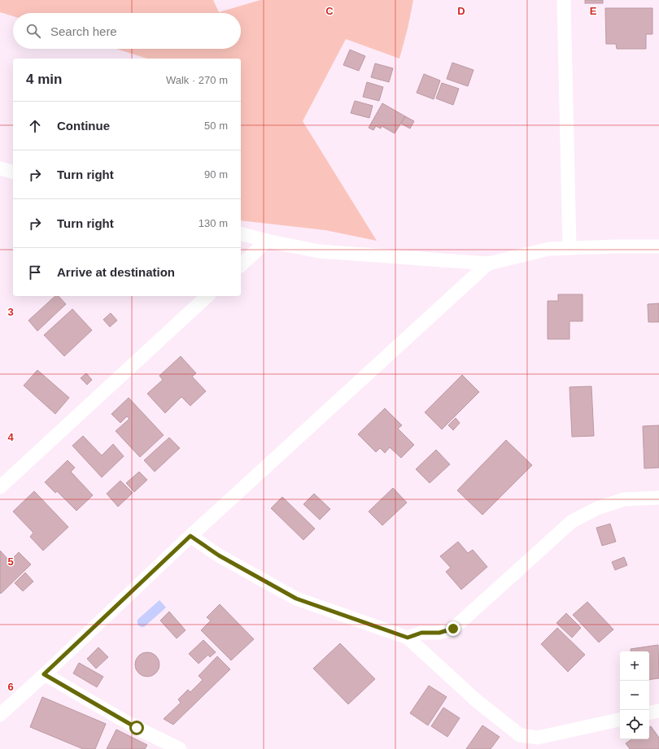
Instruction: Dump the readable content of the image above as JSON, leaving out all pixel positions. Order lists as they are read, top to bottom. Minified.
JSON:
{"page":{"search":"Search here","heading":["4 min","Walk · 270 m"],"list":[["Continue","50 m"],["Turn right","90 m"],["Turn right","130 m"],"Arrive at destination"],"map_buttons":["+","−"]},"grid":{"columns":["C","D","E"],"rows":["3","4","5","6"]}}
